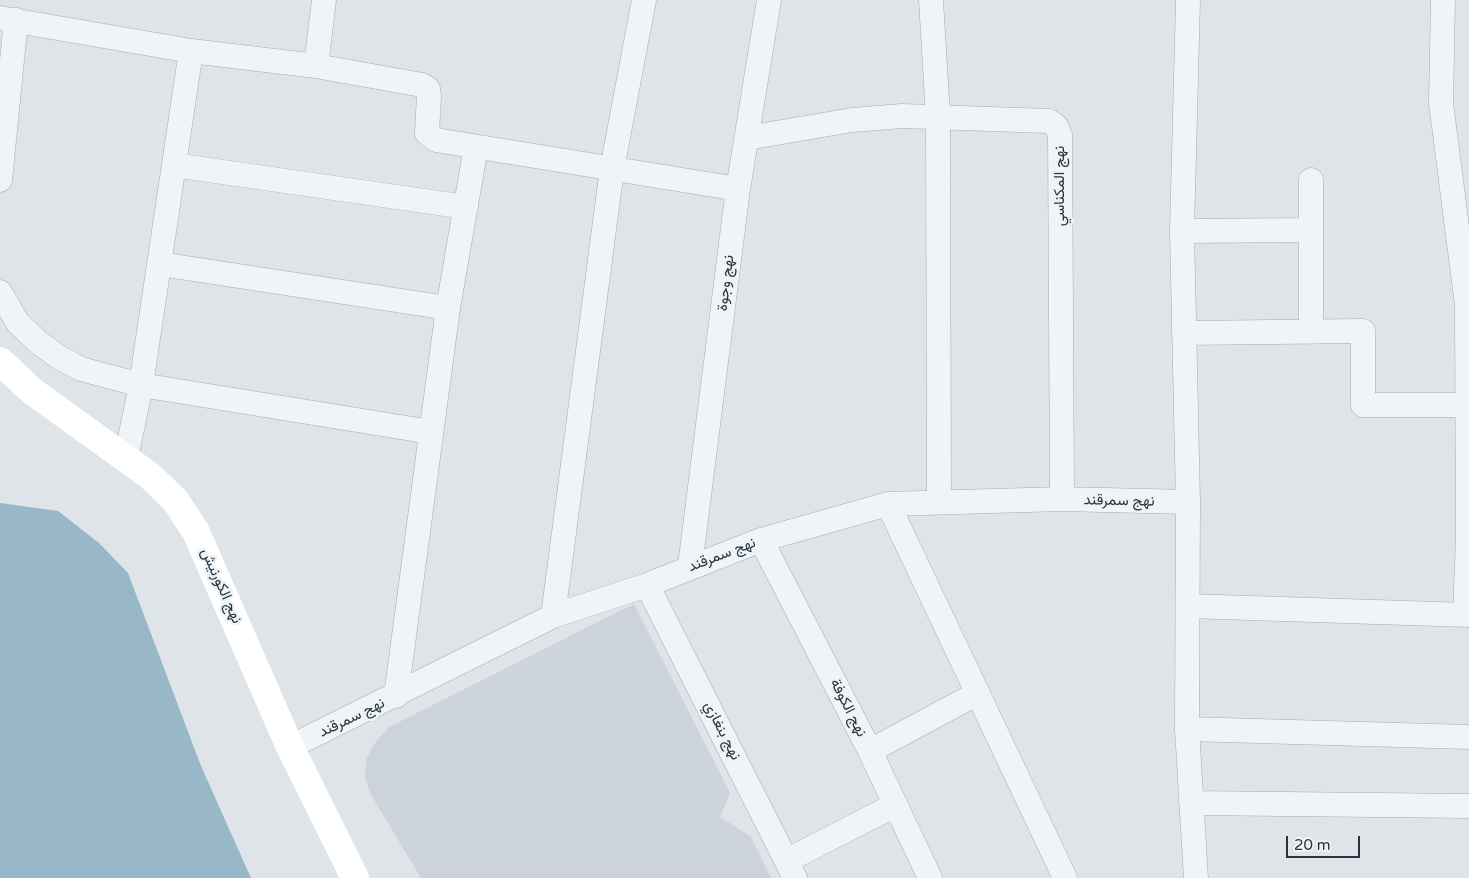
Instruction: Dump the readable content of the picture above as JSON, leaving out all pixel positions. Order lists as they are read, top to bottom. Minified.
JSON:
{"streets":{"main road":["نهج الكورنيش"],"street":["نهج المكناسي","نهج وجوة","نهج سمرقند","نهج الكوفة","نهج بنغازي"]},"crossings":[["نهج المكناسي","نهج وجوة"],["نهج المكناسي","نهج سمرقند"],["نهج وجوة","نهج سمرقند"],["نهج سمرقند","نهج الكورنيش"],["نهج سمرقند","نهج الكوفة"],["نهج سمرقند","نهج بنغازي"]],"scale_bar":"20 m"}
